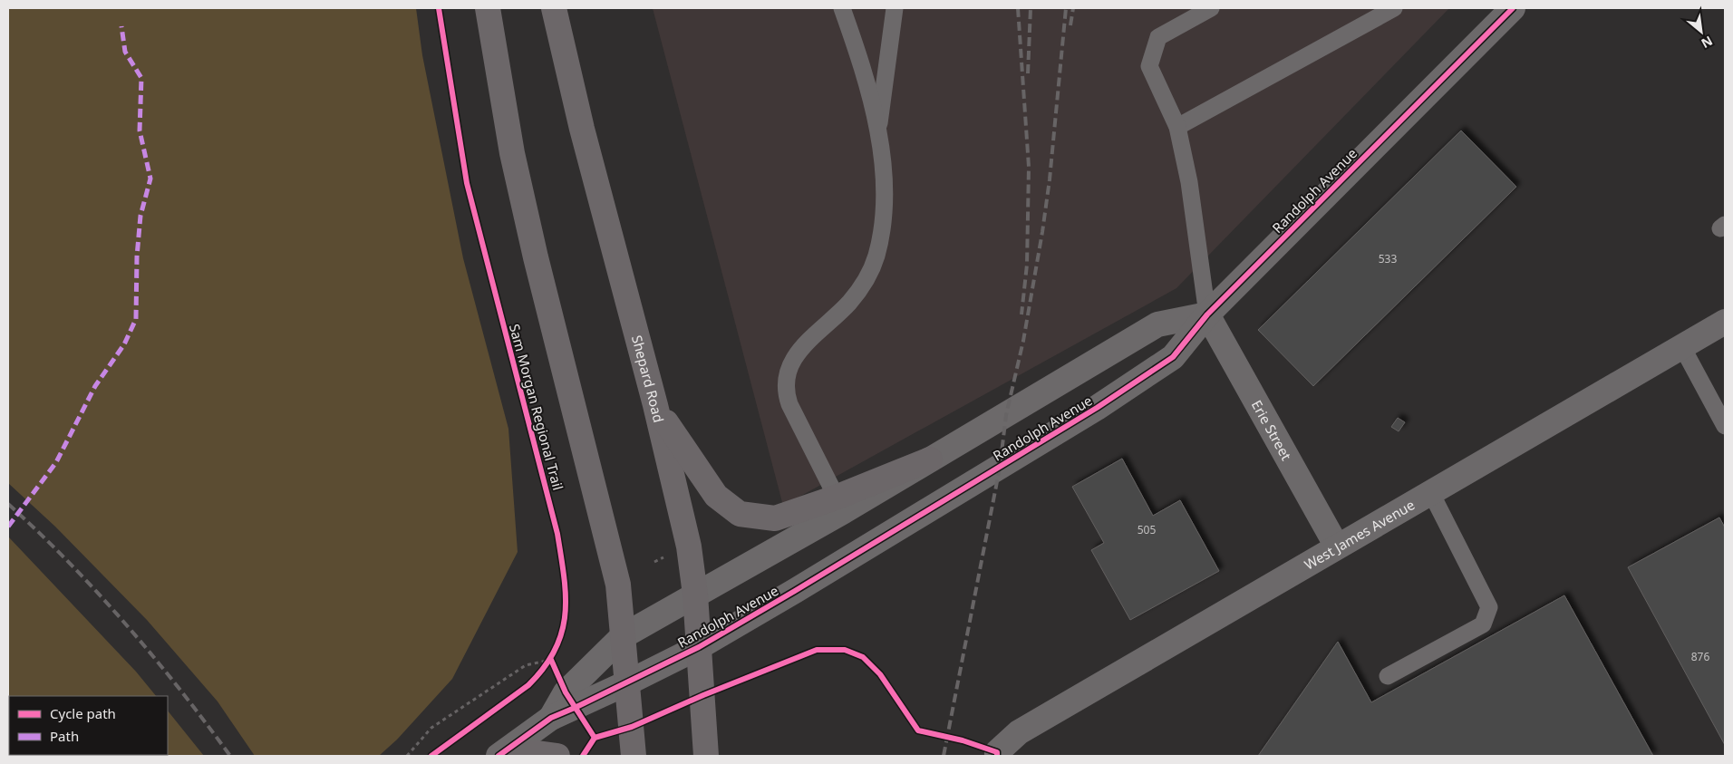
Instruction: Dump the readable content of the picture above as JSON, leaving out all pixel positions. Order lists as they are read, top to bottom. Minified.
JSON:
{"streets":{"highway":["Shepard Road"],"street":["Randolph Avenue","Erie Street","West James Avenue"],"cycle path":["Sam Morgan Regional Trail"]},"crossings":[["Randolph Avenue","Shepard Road"],["Randolph Avenue","Erie Street"],["Erie Street","West James Avenue"]],"house_numbers":["533","505","876"],"legend":["Cycle path","Path"],"north":"bottom right"}
